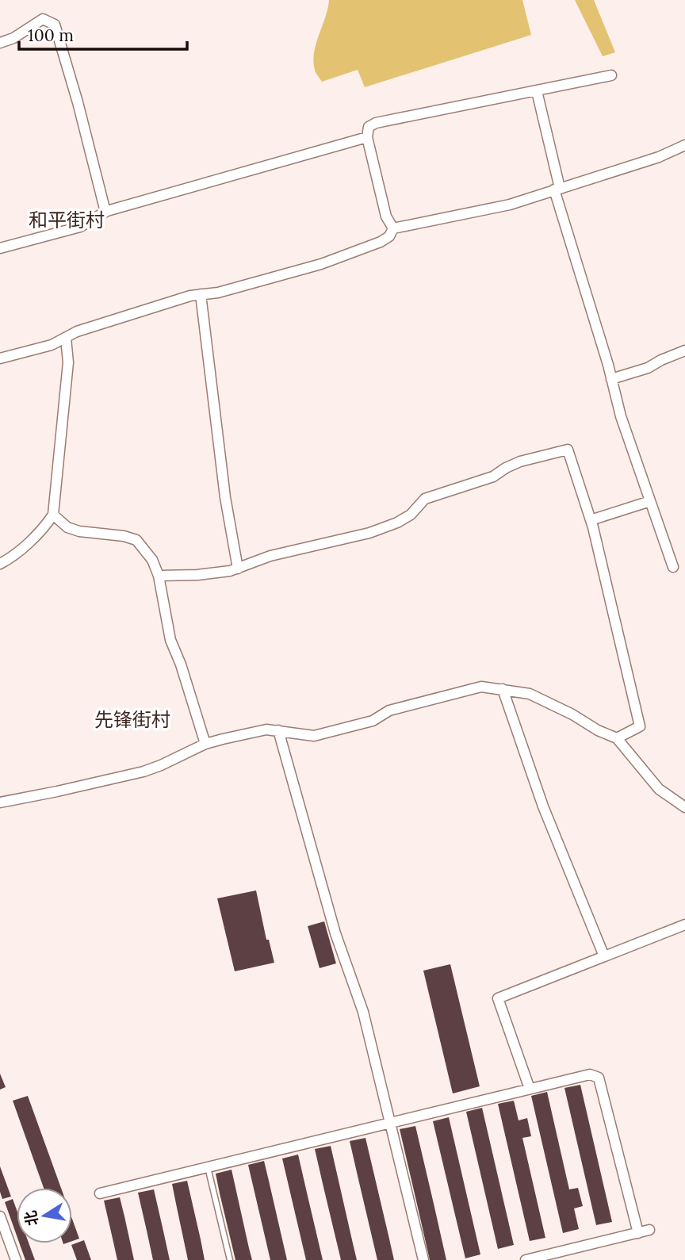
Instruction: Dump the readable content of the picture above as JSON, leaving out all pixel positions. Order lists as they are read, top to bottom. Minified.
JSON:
{"districts":["和平街村","先锋街村"],"scale_bar":"100 m","north":"left"}
